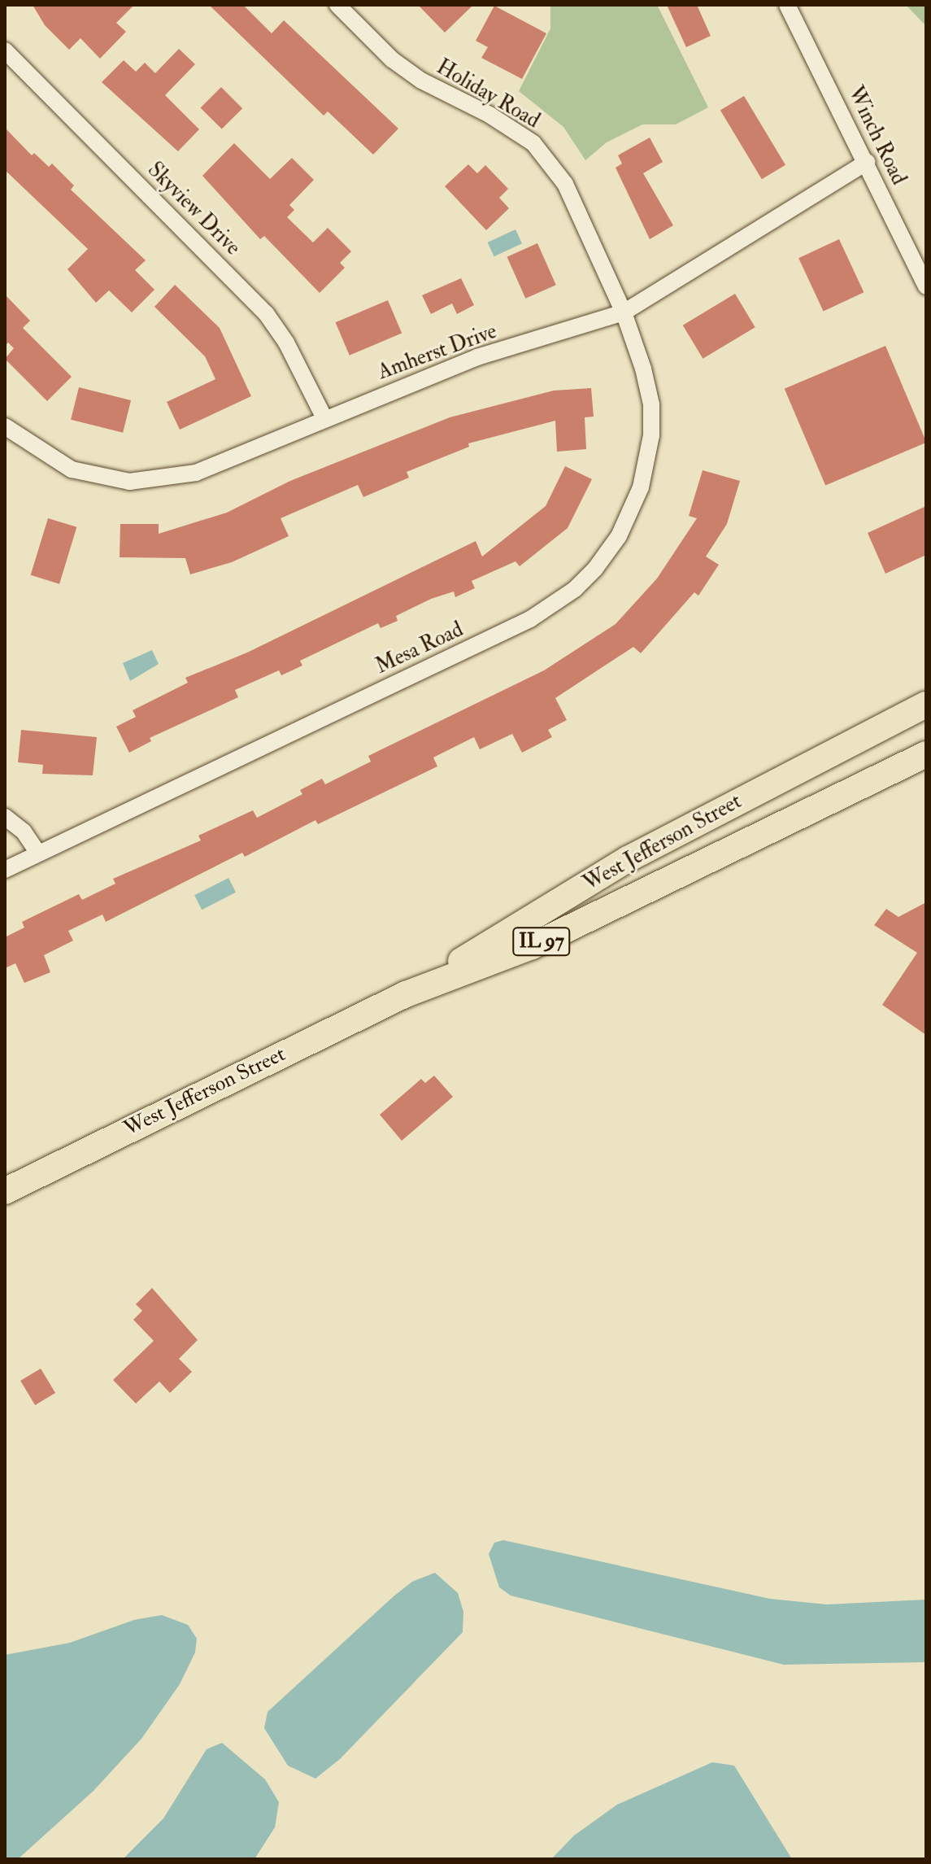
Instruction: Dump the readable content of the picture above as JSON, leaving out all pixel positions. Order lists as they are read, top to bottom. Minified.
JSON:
{"streets":{"main road":["West Jefferson Street","IL 97"],"street":["Holiday Road","Winch Road","Skyview Drive","Amherst Drive","Mesa Road"]},"crossings":[["Holiday Road","Amherst Drive"],["Holiday Road","Mesa Road"],["Winch Road","Amherst Drive"],["Skyview Drive","Amherst Drive"],["Amherst Drive","Mesa Road"]]}
